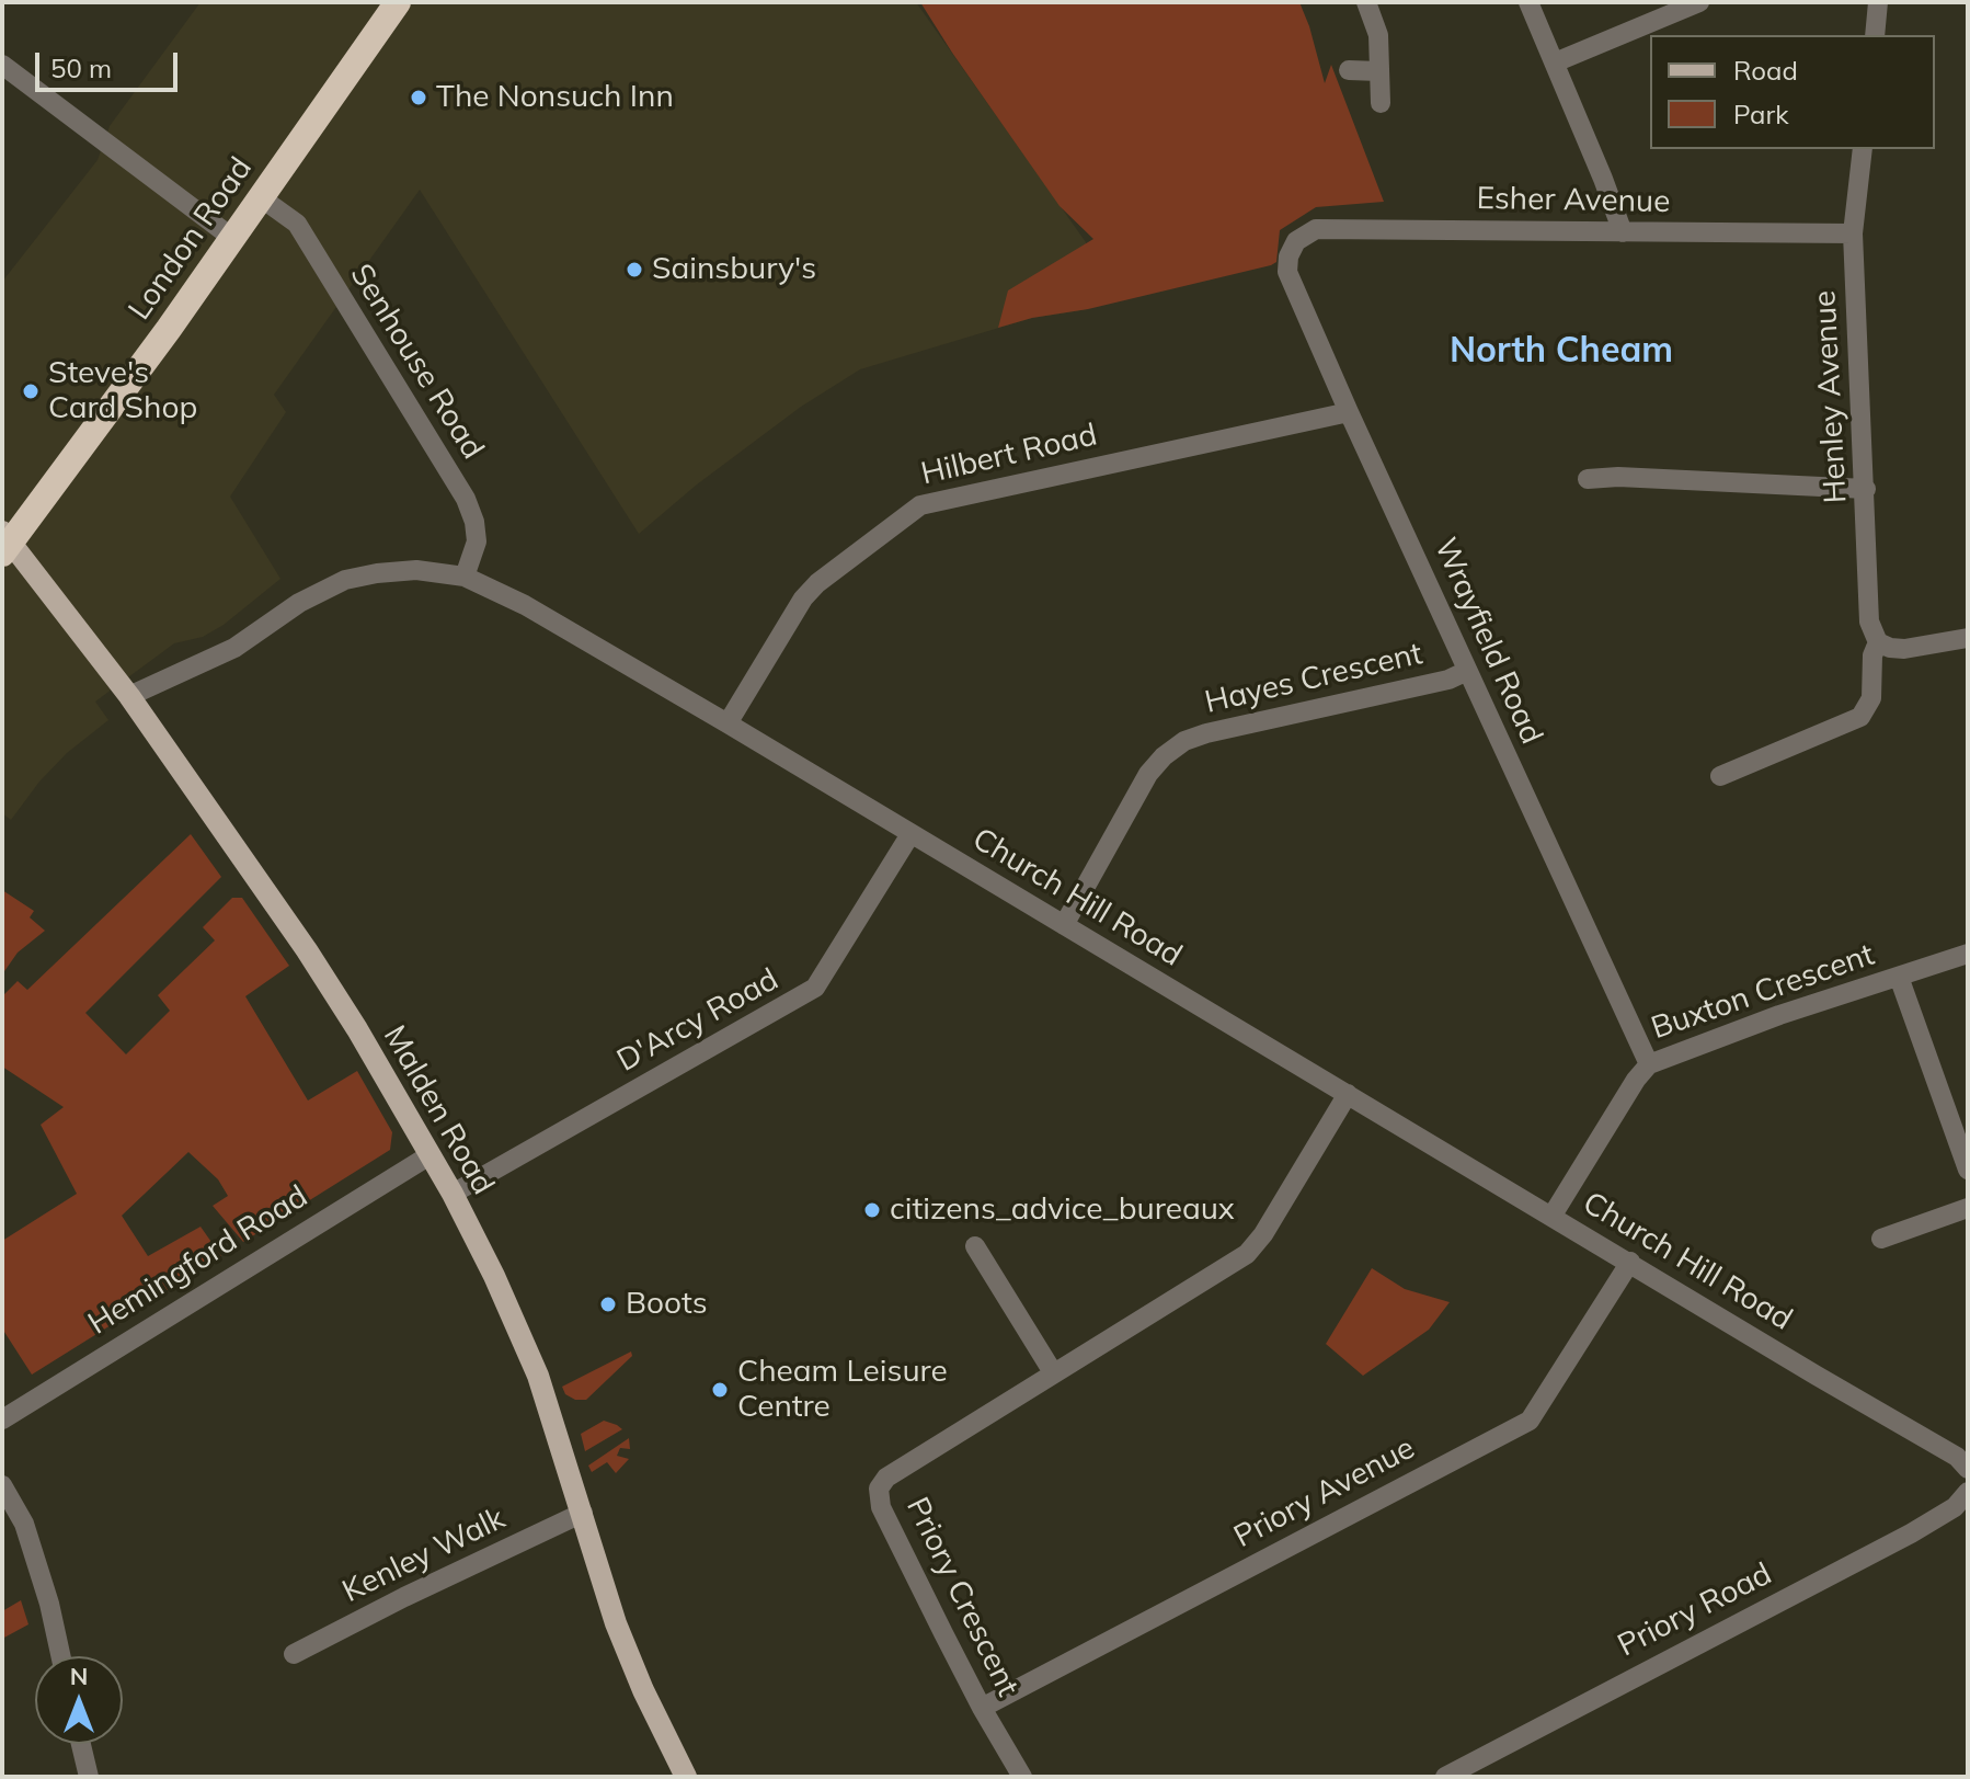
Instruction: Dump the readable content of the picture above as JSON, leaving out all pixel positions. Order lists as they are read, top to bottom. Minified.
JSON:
{"streets":{"highway":["London Road"],"main road":["Malden Road"],"street":["Esher Avenue","Senhouse Road","Henley Avenue","Hilbert Road","Wrayfield Road","Hayes Crescent","Church Hill Road","Buxton Crescent","D'Arcy Road","Hemingford Road","Priory Avenue","Kenley Walk","Priory Crescent","Priory Road"]},"crossings":[["Esher Avenue","Henley Avenue"],["Esher Avenue","Wrayfield Road"],["London Road","Senhouse Road"],["London Road","Malden Road"],["Senhouse Road","Church Hill Road"],["Hilbert Road","Wrayfield Road"],["Hilbert Road","Church Hill Road"],["Wrayfield Road","Hayes Crescent"],["Wrayfield Road","Buxton Crescent"],["Hayes Crescent","Church Hill Road"],["Church Hill Road","Buxton Crescent"],["Church Hill Road","D'Arcy Road"],["Church Hill Road","Malden Road"],["Church Hill Road","Priory Avenue"],["Church Hill Road","Priory Crescent"],["D'Arcy Road","Malden Road"],["Malden Road","Hemingford Road"],["Malden Road","Kenley Walk"],["Priory Avenue","Priory Crescent"]],"districts":["North Cheam"],"places":["The Nonsuch Inn","Sainsbury's","Steve's Card Shop","citizens_advice_bureaux","Boots","Cheam Leisure Centre"],"legend":["Road","Park"],"scale_bar":"50 m","north":"top"}
